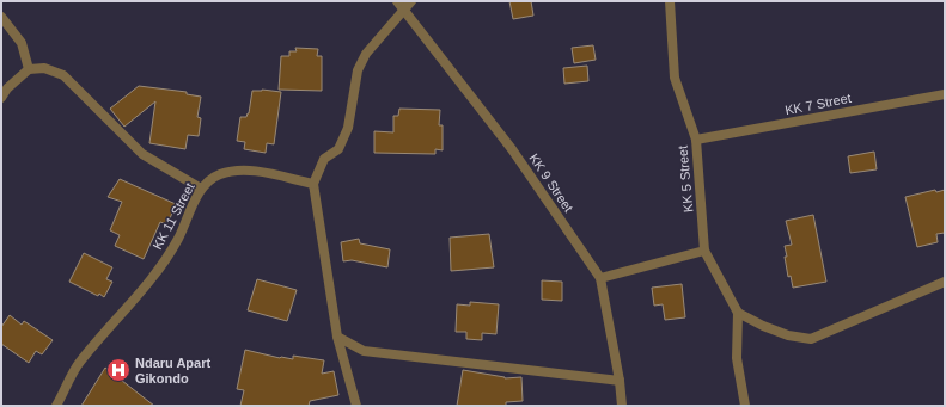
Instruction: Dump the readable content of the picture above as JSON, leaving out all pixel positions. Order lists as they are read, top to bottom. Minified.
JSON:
{"streets":{"street":["KK 7 Street","KK 5 Street","KK 9 Street","KK 11 Street"]},"crossings":[["KK 7 Street","KK 5 Street"]],"places":{"hospital":["Ndaru Apart Gikondo"]}}
